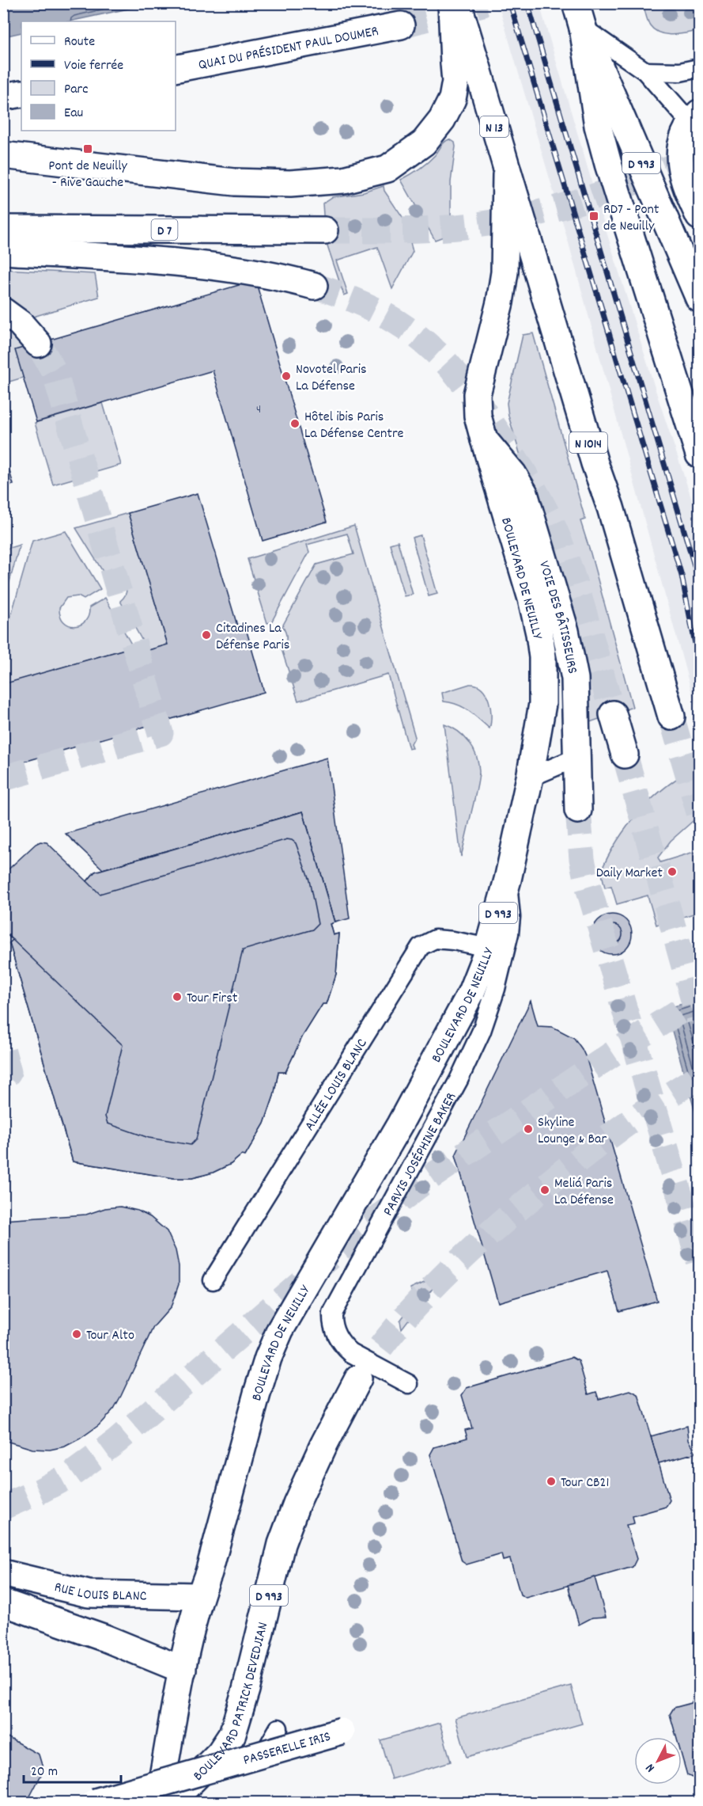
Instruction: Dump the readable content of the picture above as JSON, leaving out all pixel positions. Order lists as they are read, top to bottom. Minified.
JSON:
{"streets":{"main road":["QUAI DU PRÉSIDENT PAUL DOUMER","N 13","D 993","D 7","N 1014","BOULEVARD DE NEUILLY","VOIE DES BÂTISSEURS","RUE LOUIS BLANC","BOULEVARD PATRICK DEVEDJIAN","PASSERELLE IRIS"],"lane":["ALLÉE LOUIS BLANC","PARVIS JOSÉPHINE BAKER"]},"crossings":[["N 13","N 1014"],["N 13","BOULEVARD DE NEUILLY"],["N 1014","BOULEVARD DE NEUILLY"],["BOULEVARD DE NEUILLY","VOIE DES BÂTISSEURS"],["BOULEVARD DE NEUILLY","ALLÉE LOUIS BLANC"],["BOULEVARD DE NEUILLY","PARVIS JOSÉPHINE BAKER"],["BOULEVARD DE NEUILLY","RUE LOUIS BLANC"],["BOULEVARD DE NEUILLY","BOULEVARD PATRICK DEVEDJIAN"]],"places":{"transit":["Pont de Neuilly - Rive Gauche","RD7 - Pont de Neuilly"],"other":["Novotel Paris La Défense","Hôtel ibis Paris La Défense Centre","Citadines La Défense Paris","Daily Market","Tour First","Skyline Lounge & Bar","Meliá Paris La Défense","Tour Alto","Tour CB21"]},"house_numbers":["4"],"legend":["Route","Voie ferrée","Parc","Eau"],"scale_bar":"20 m","north":"bottom left"}
